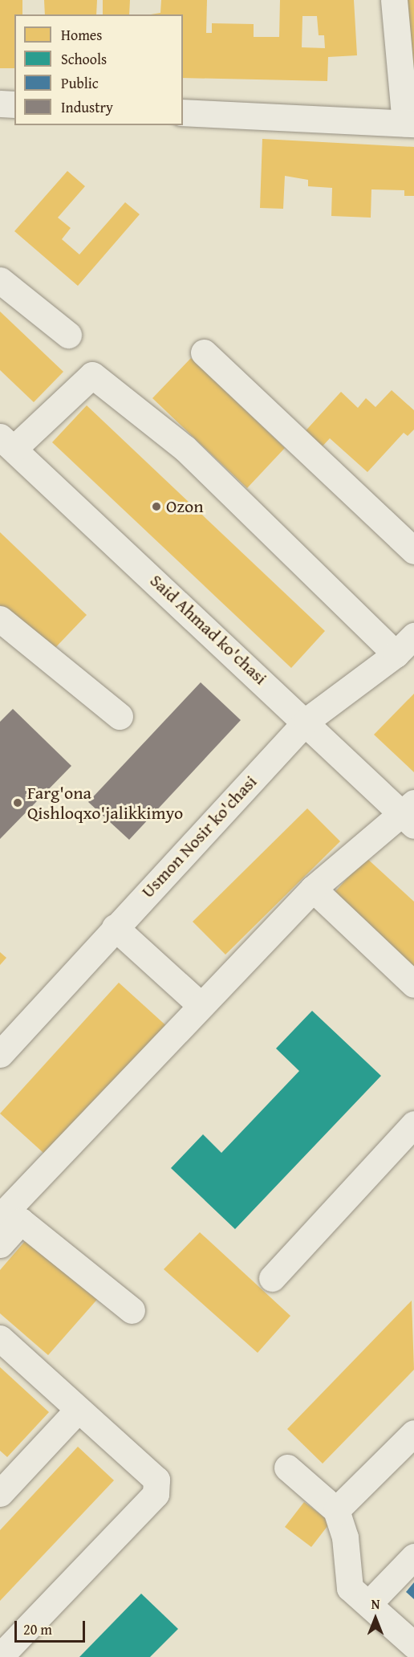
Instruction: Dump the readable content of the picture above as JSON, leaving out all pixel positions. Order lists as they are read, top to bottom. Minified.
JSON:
{"streets":{"street":["Said Ahmad ko'chasi","Usmon Nosir ko'chasi"]},"crossings":[["Said Ahmad ko'chasi","Usmon Nosir ko'chasi"]],"places":["Ozon","Farg'ona Qishloqxo'jalikkimyo"],"legend":["Homes","Schools","Public","Industry"],"scale_bar":"20 m","north":"top"}
